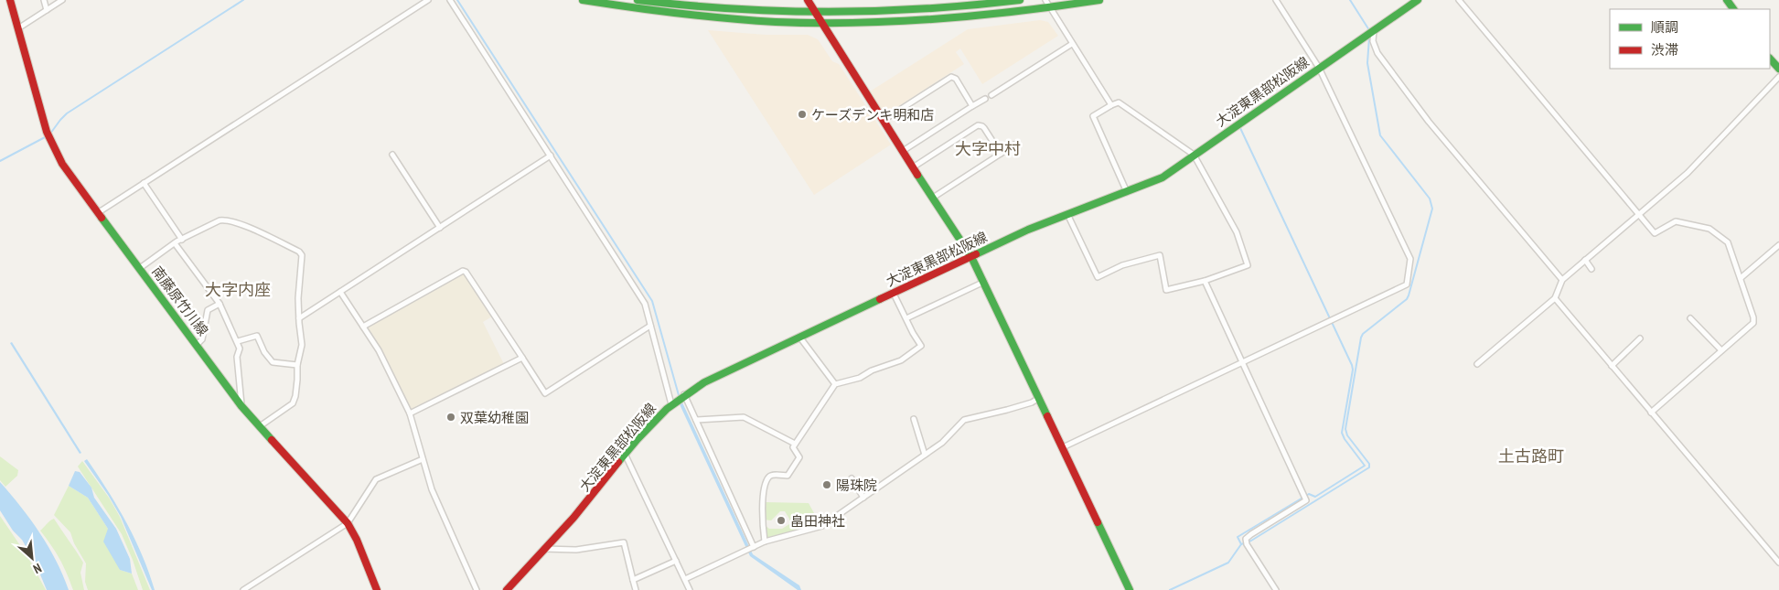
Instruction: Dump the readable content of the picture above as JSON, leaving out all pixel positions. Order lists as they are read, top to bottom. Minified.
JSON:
{"streets":{"main road":["大淀東黒部松阪線","南藤原竹川線"]},"districts":["大字中村","大字内座","土古路町"],"places":["ケーズデンキ明和店","双葉幼稚園","陽珠院","畠田神社"],"legend":["順調","渋滞"],"north":"bottom right"}
